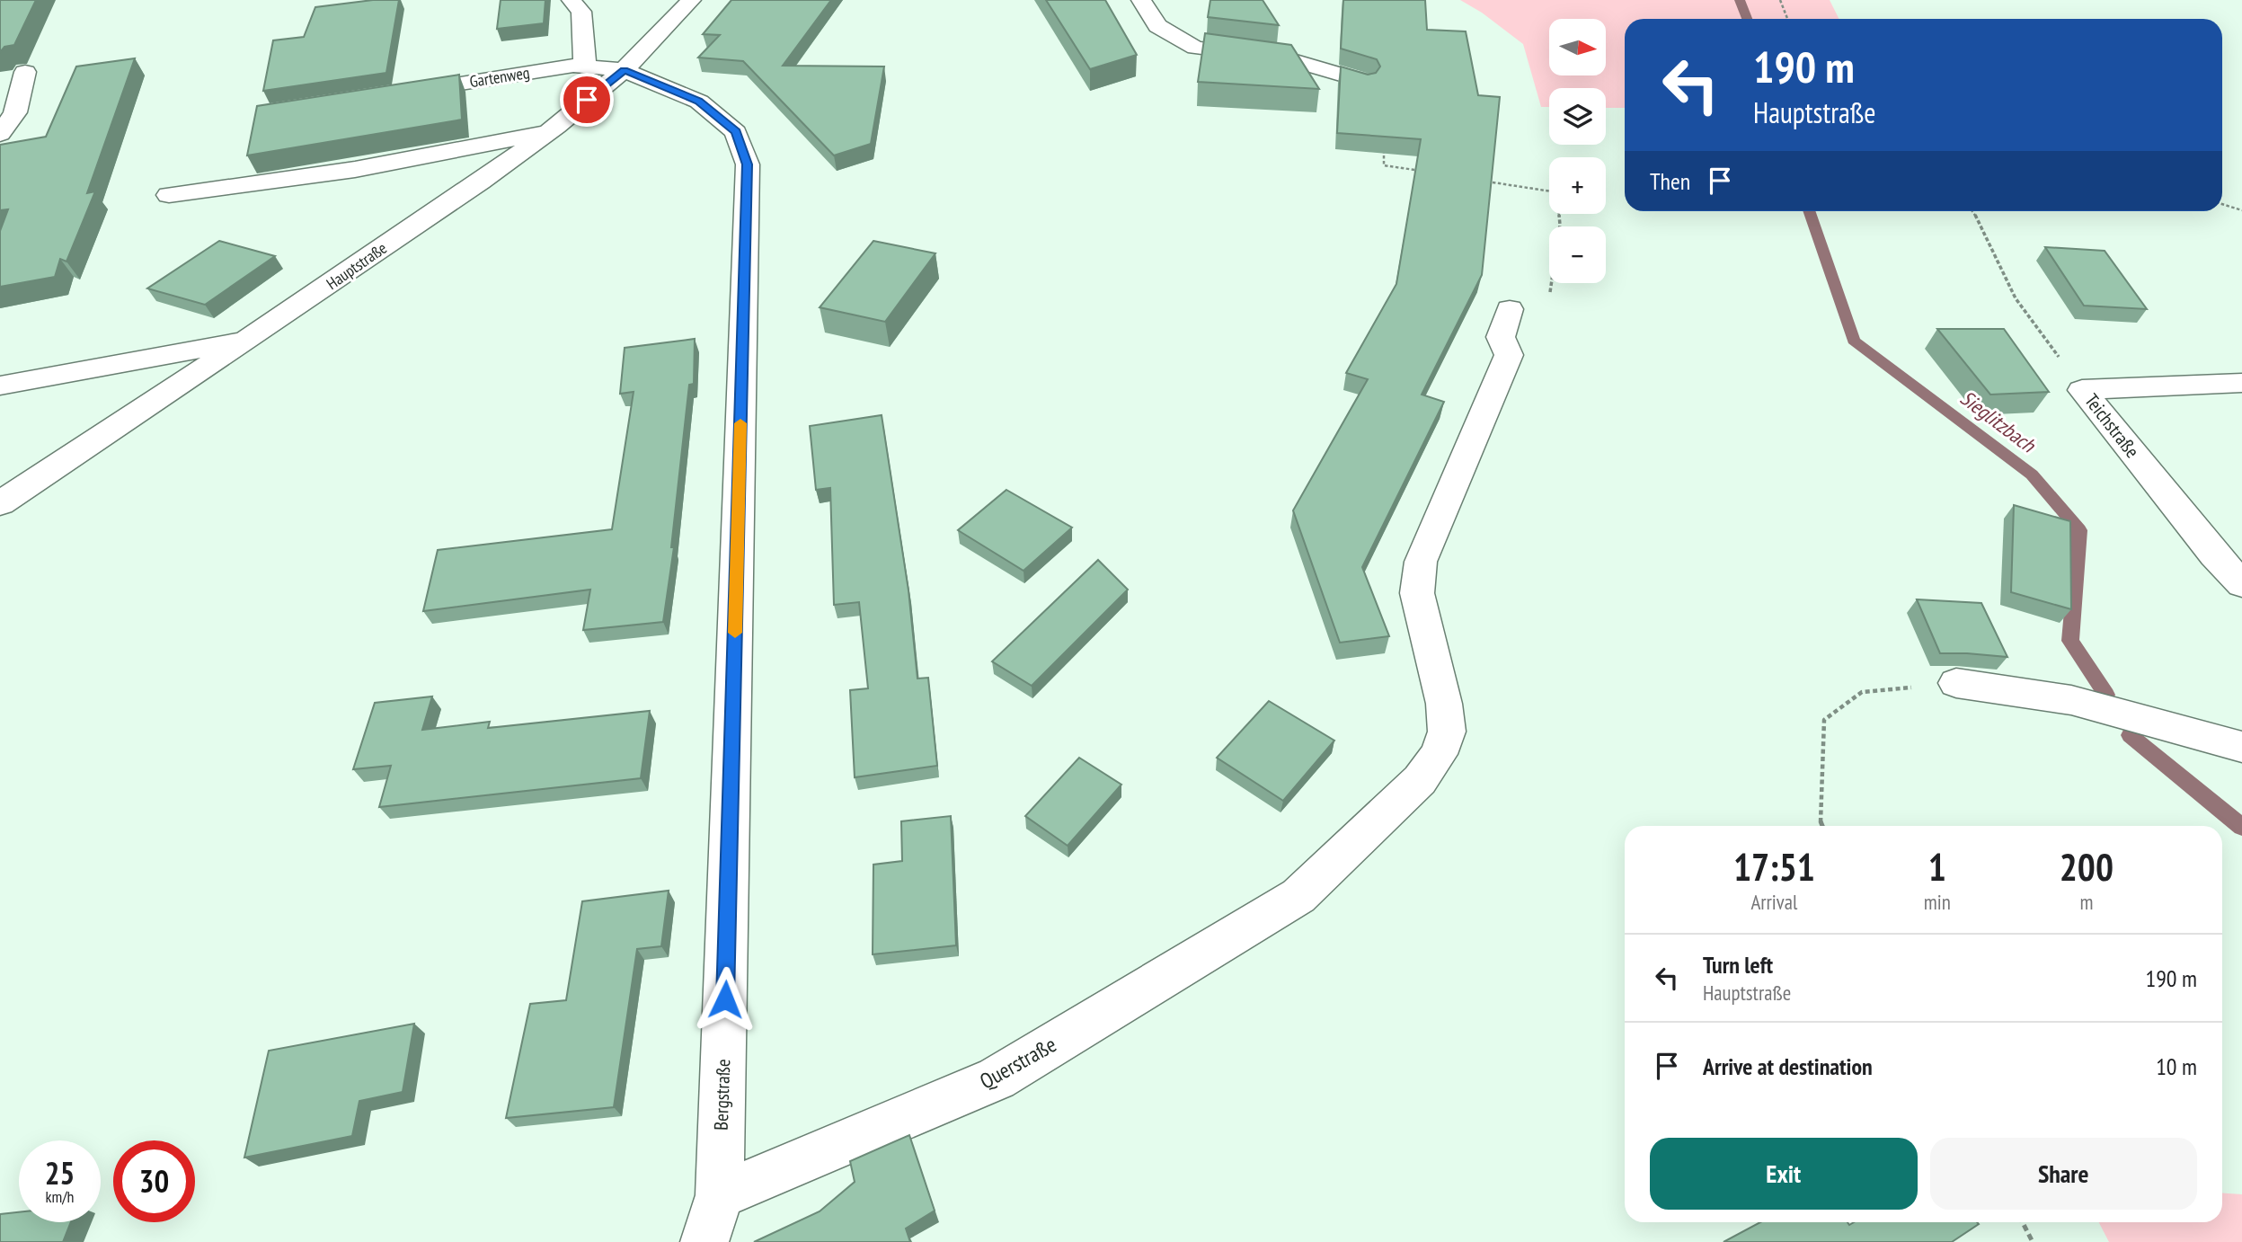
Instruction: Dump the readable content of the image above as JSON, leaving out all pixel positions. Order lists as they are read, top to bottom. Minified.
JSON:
{"streets":{"street":["Gartenweg","Hauptstraße","Teichstraße","Querstraße","Bergstraße"]},"crossings":[["Gartenweg","Hauptstraße"],["Gartenweg","Bergstraße"],["Hauptstraße","Bergstraße"],["Querstraße","Bergstraße"]],"water":["Sieglitzbach"],"north":"right","page":{"map_buttons":["+","−"],"turn":["190 m","Hauptstraße"],"then":"Then","eta":["17:51","Arrival","1","min","200","m"],"list":[{"name":"Turn left","note":"Hauptstraße","value":"190 m"},{"name":"Arrive at destination","value":"10 m"}],"buttons":["Exit","Share"],"speed":"25 km/h","limit":"30"}}
